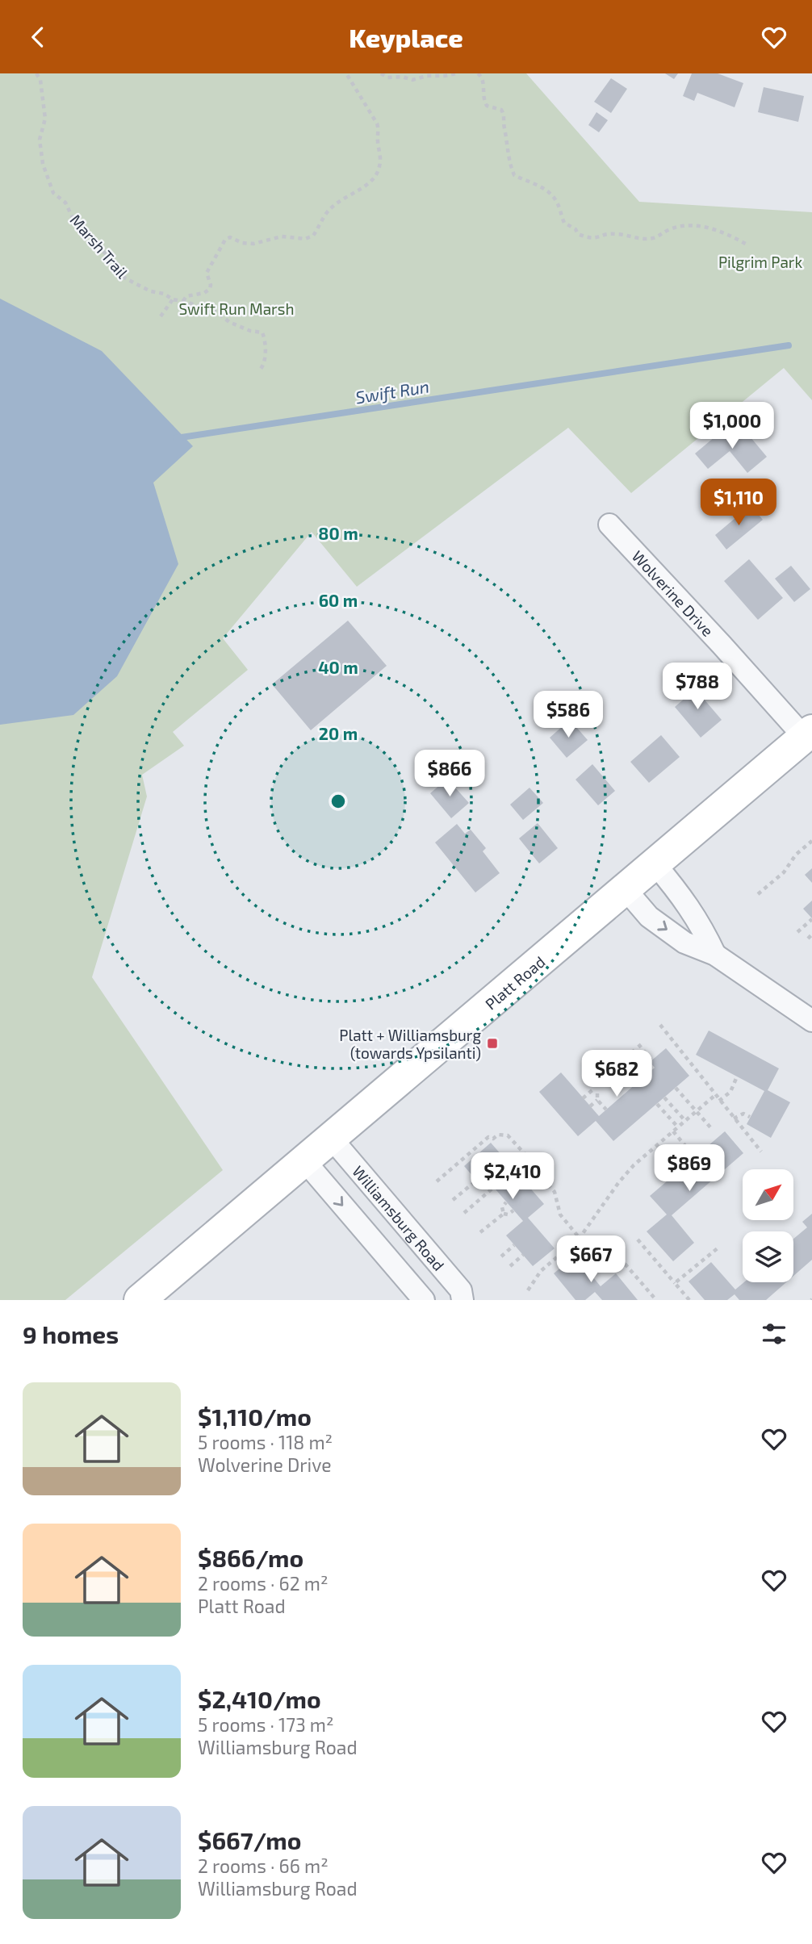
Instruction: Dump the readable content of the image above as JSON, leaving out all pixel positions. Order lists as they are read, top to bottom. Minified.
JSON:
{"streets":{"main road":["Platt Road"],"street":["Wolverine Drive","Williamsburg Road"],"path":["Marsh Trail"]},"crossings":[["Wolverine Drive","Platt Road"],["Platt Road","Williamsburg Road"]],"water":["Swift Run"],"parks":["Pilgrim Park","Swift Run Marsh"],"places":{"transit":["Platt + Williamsburg (towards Ypsilanti)"]},"north":"top right","page":{"header":"Keyplace","price":["$1,000","$1,110","$788","$586","$866","$682","$869","$2,410","$667"],"heading":"9 homes","list":[{"name":"$1,110/mo","note":"5 rooms · 118 m² · Wolverine Drive"},{"name":"$866/mo","note":"2 rooms · 62 m² · Platt Road"},{"name":"$2,410/mo","note":"5 rooms · 173 m² · Williamsburg Road"},{"name":"$667/mo","note":"2 rooms · 66 m² · Williamsburg Road"}]},"rings":["80 m","60 m","40 m","20 m"]}
